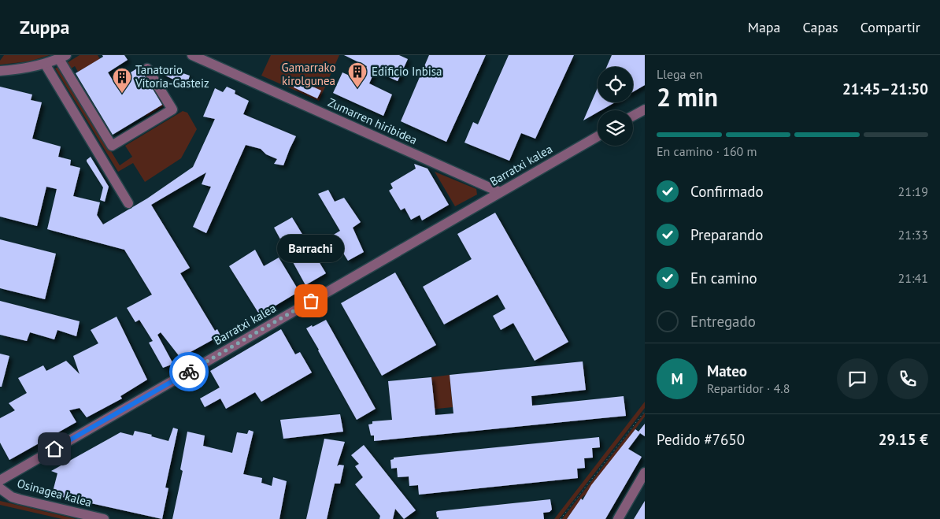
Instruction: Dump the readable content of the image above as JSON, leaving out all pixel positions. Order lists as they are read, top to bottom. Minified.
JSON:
{"streets":{"street":["Zumarren hiribidea","Barratxi kalea","Osinagea kalea"]},"crossings":[["Zumarren hiribidea","Barratxi kalea"]],"parks":["Gamarrako kirolgunea"],"places":{"building":["Edificio Inbisa","Tanatorio Vitoria-Gasteiz"],"other":["Barrachi"]},"page":{"header":"Zuppa","nav":["Mapa","Capas","Compartir"],"heading":["2 min","Llega en","21:45–21:50"],"panel":["Mateo","Repartidor · 4.8","Pedido #7650","29.15 €"],"bar":"En camino · 160 m","list":[["Confirmado","21:19"],["Preparando","21:33"],["En camino","21:41"],"Entregado"],"bubble":"Barrachi","round":"M"}}
